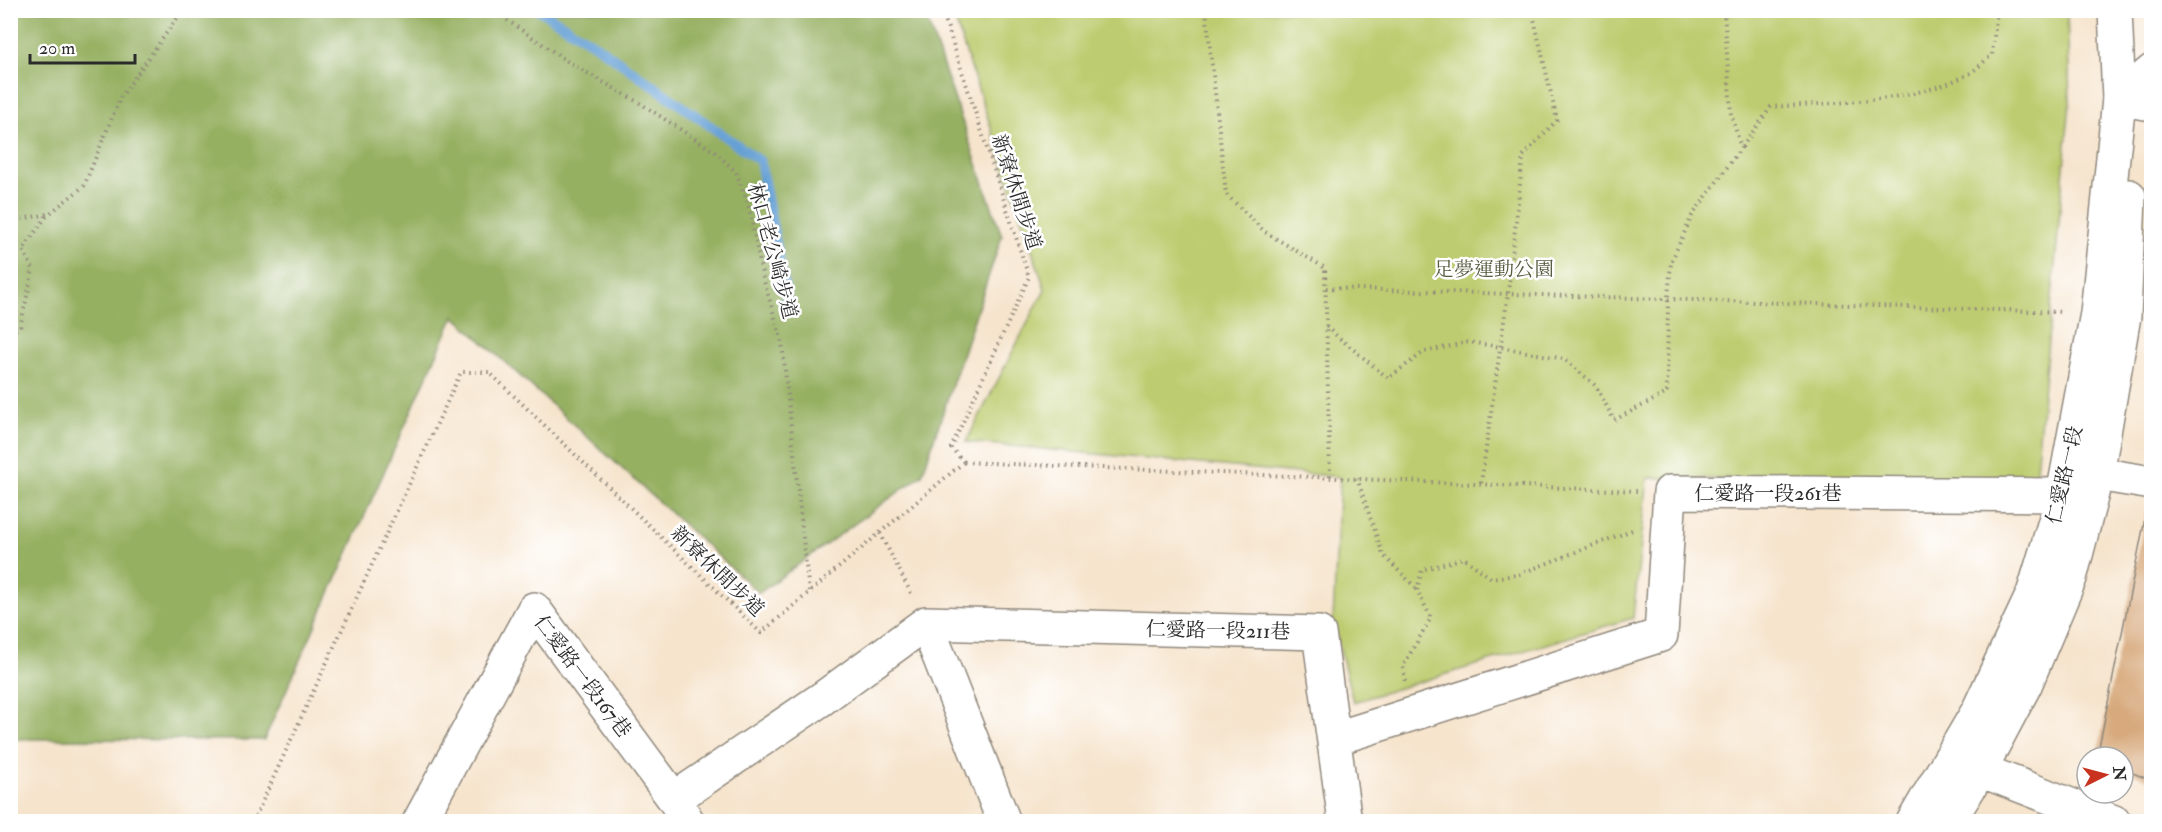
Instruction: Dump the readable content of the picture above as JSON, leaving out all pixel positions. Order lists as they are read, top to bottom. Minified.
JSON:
{"streets":{"street":["仁愛路一段","仁愛路一段261巷","仁愛路一段211巷","仁愛路一段167巷"],"path":["新寮休閒步道","林口老公崎步道"]},"crossings":[["新寮休閒步道","林口老公崎步道"],["仁愛路一段","仁愛路一段261巷"],["仁愛路一段261巷","仁愛路一段211巷"]],"parks":["足夢運動公園"],"scale_bar":"20 m","north":"right"}
